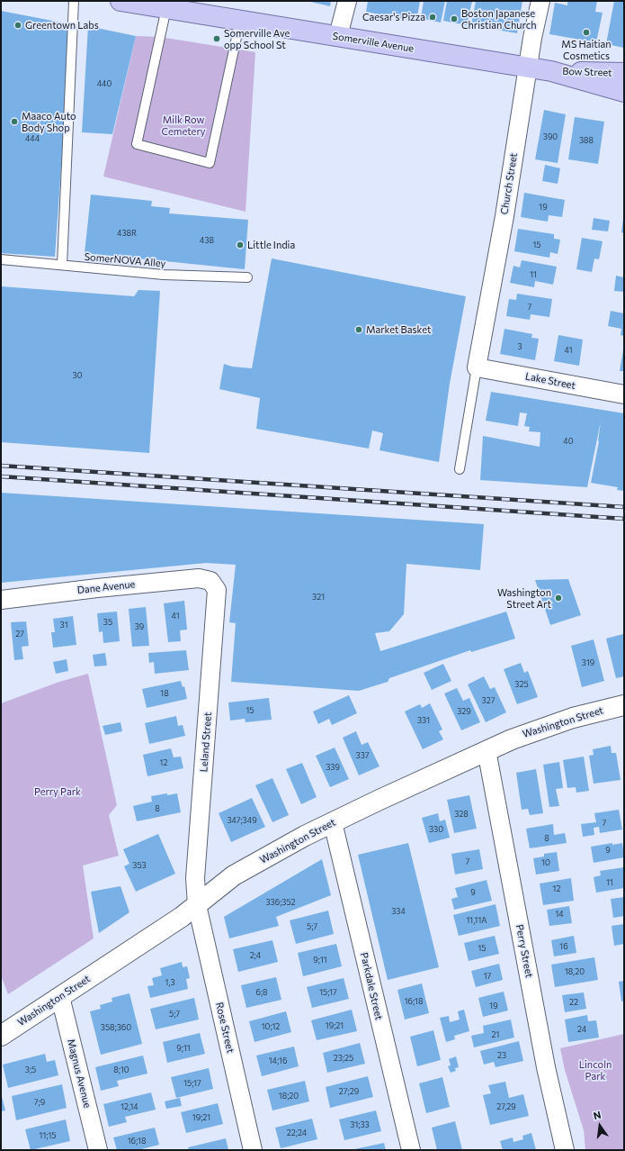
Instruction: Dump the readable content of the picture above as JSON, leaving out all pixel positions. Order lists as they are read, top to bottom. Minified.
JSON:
{"streets":{"main road":["Somerville Avenue","Bow Street","Washington Street"],"street":["Church Street","Lake Street","Dane Avenue","Leland Street","Perry Street","Parkdale Street","Rose Street","Magnus Avenue"],"lane":["SomerNOVA Alley"]},"crossings":[["Somerville Avenue","Bow Street"],["Somerville Avenue","Church Street"],["Church Street","Lake Street"],["Dane Avenue","Leland Street"],["Washington Street","Leland Street"],["Washington Street","Perry Street"],["Washington Street","Parkdale Street"],["Washington Street","Rose Street"],["Washington Street","Magnus Avenue"],["Leland Street","Rose Street"]],"parks":["Milk Row Cemetery","Perry Park","Lincoln Park"],"places":["Caesar's Pizza","Boston Japanese Christian Church","Greentown Labs","MS Haitian Cosmetics","Somerville Ave opp School St","Maaco Auto Body Shop","Little India","Market Basket","Washington Street Art"],"house_numbers":["440","390","444","388","19","438R","438","15","11","7","3","41","30","40","321","41","35","31","39","27","319","325","18","327","15","329","331","337","12","339","8","328","347;349","7","330","8","9","7","10","353","11","12","9","336;352","334","14","11,11A","5;7","16","15","2;4","9;11","18,20","17","1,3","6;8","15;17","16;18","22","19","5;7","19;21","10;12","358;360","24","21","9;11","23","23;25","14;16","3;5","8;10","15;17","27;29","18;20","7;9","12,14","27,29","19;21","31;33","22;24","11;15","16;18"],"north":"top"}
